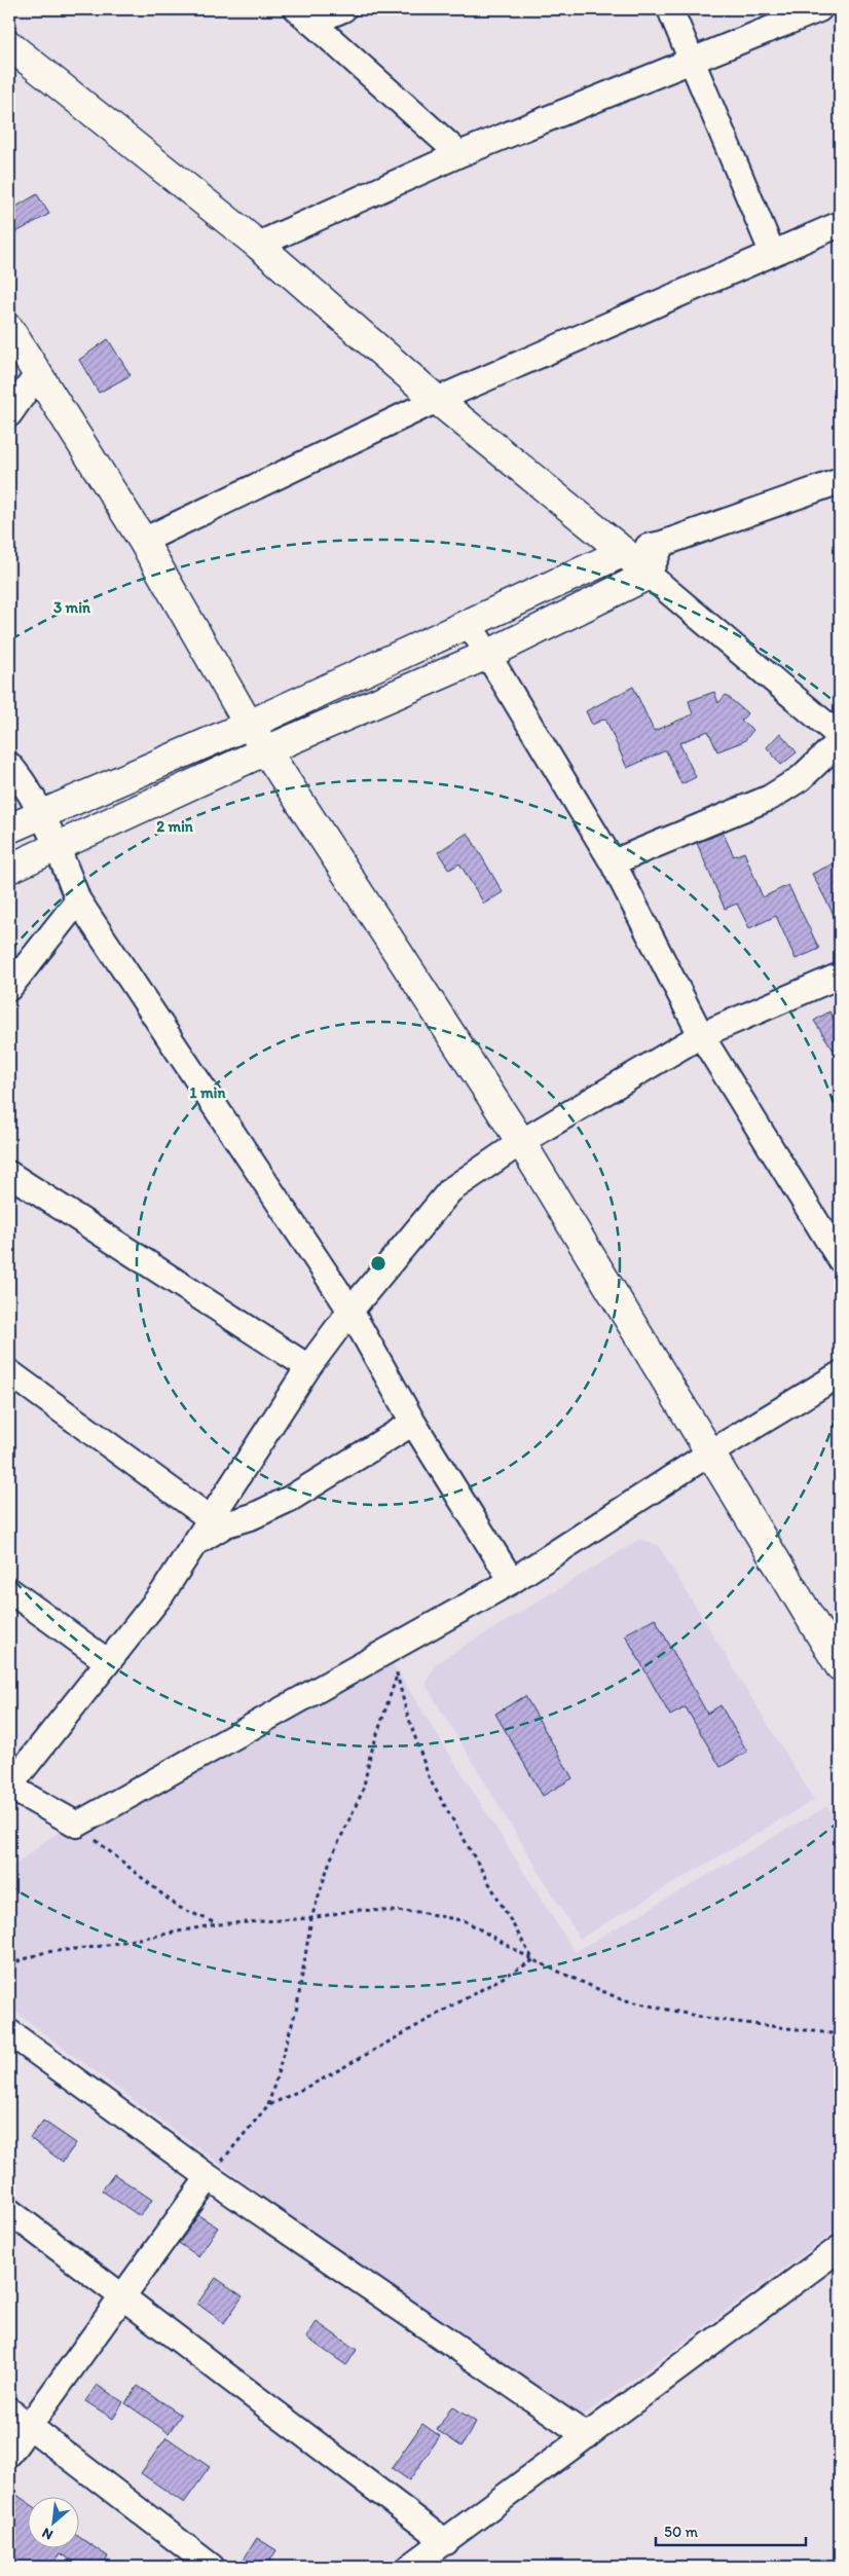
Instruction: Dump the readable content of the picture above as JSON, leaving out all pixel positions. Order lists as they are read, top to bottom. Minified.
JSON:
{"scale_bar":"50 m","north":"bottom left","rings":["3 min","2 min","1 min"]}
